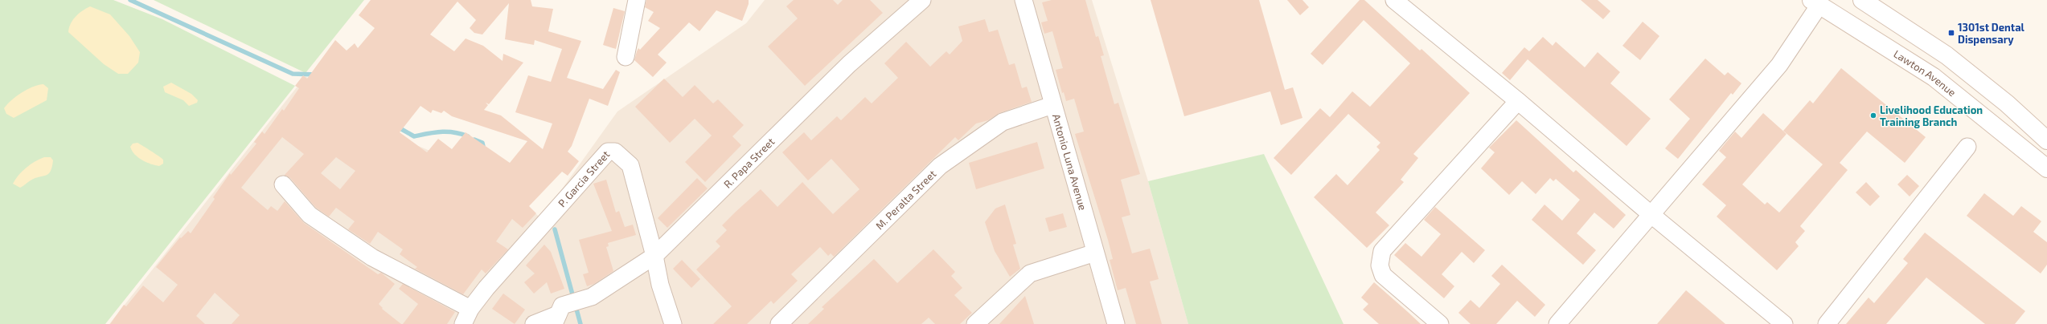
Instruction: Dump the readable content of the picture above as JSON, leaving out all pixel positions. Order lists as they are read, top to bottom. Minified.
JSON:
{"streets":{"main road":["Lawton Avenue"],"street":["Antonio Luna Avenue","R. Papa Street","P. Garcia Street","M. Peralta Street"]},"crossings":[["Antonio Luna Avenue","M. Peralta Street"],["R. Papa Street","P. Garcia Street"]],"places":{"transit":["1301st Dental Dispensary"],"other":["Livelihood Education Training Branch"]}}
